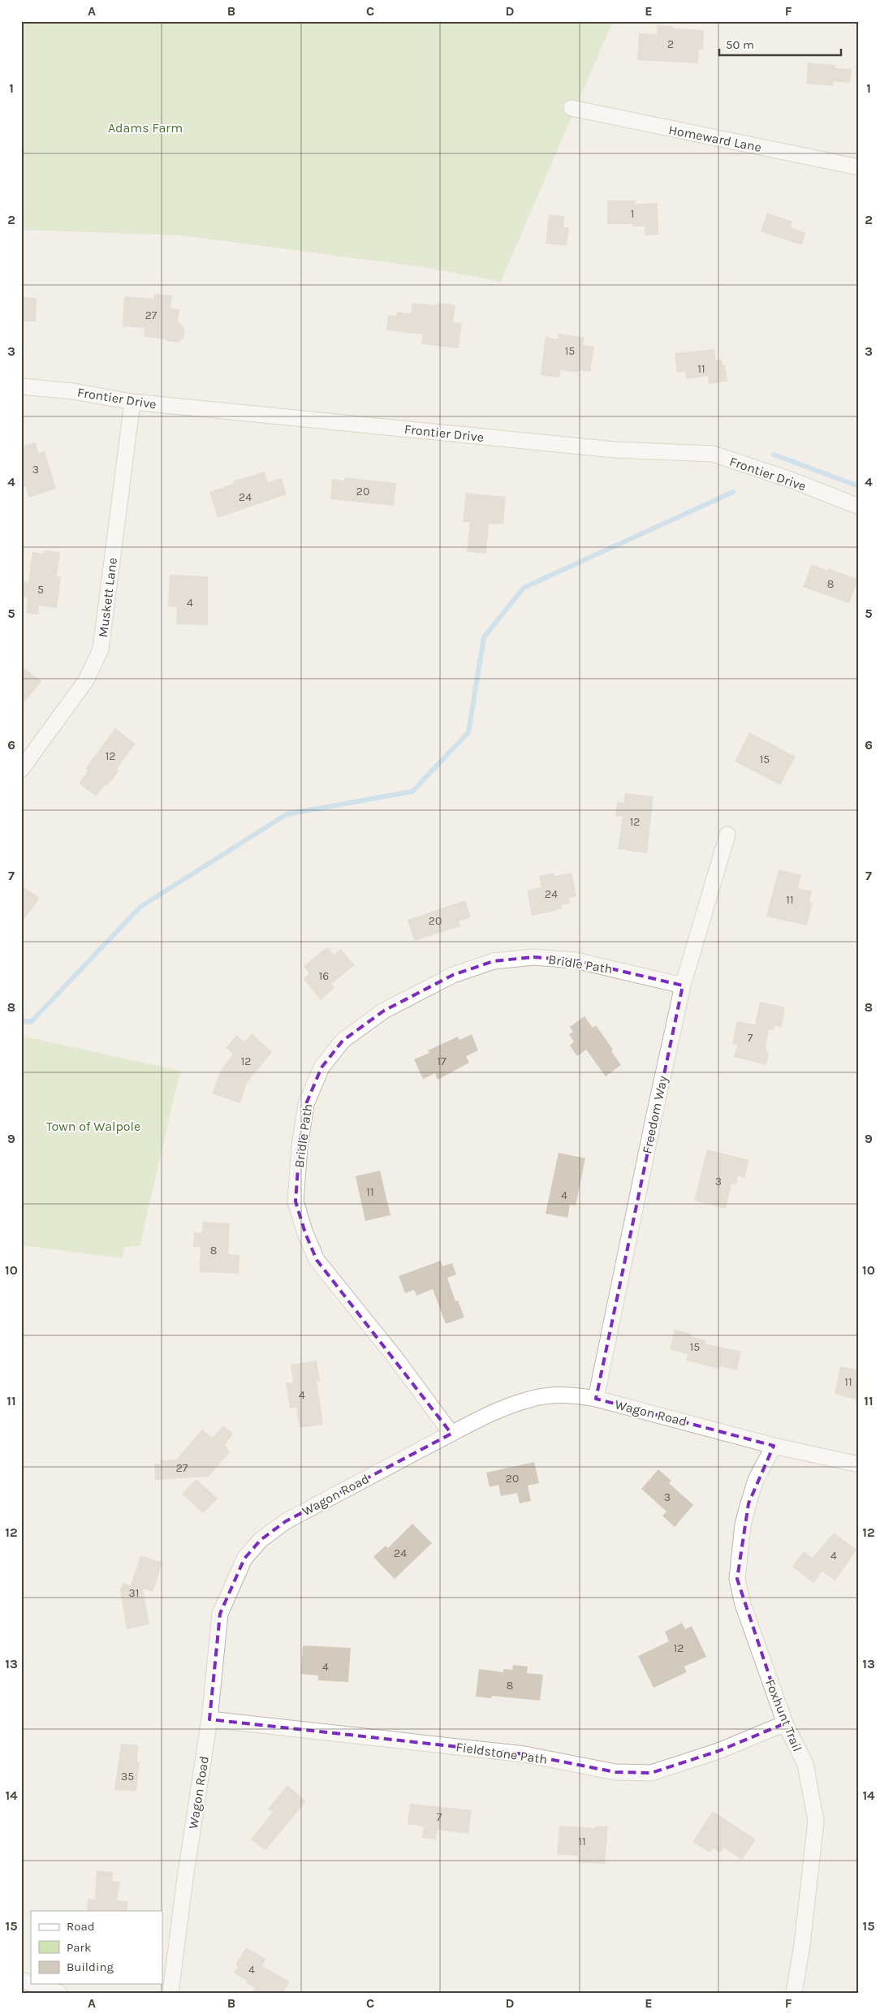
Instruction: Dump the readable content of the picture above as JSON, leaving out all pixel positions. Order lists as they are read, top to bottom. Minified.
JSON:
{"streets":{"street":["Homeward Lane","Frontier Drive","Muskett Lane","Bridle Path","Freedom Way","Wagon Road","Foxhunt Trail","Fieldstone Path"]},"crossings":[["Frontier Drive","Muskett Lane"],["Bridle Path","Freedom Way"],["Bridle Path","Wagon Road"],["Freedom Way","Wagon Road"],["Wagon Road","Foxhunt Trail"],["Wagon Road","Fieldstone Path"],["Foxhunt Trail","Fieldstone Path"]],"parks":["Adams Farm","Town of Walpole"],"house_numbers":["2","1","27","15","11","3","20","24","8","5","4","12","15","12","24","11","20","16","7","12","17","3","11","4","8","15","11","4","27","20","3","24","4","31","12","4","8","35","7","11","4"],"legend":["Road","Park","Building"],"scale_bar":"50 m","grid":{"columns":["A","B","C","D","E","F"],"rows":["1","2","3","4","5","6","7","8","9","10","11","12","13","14","15"]}}
